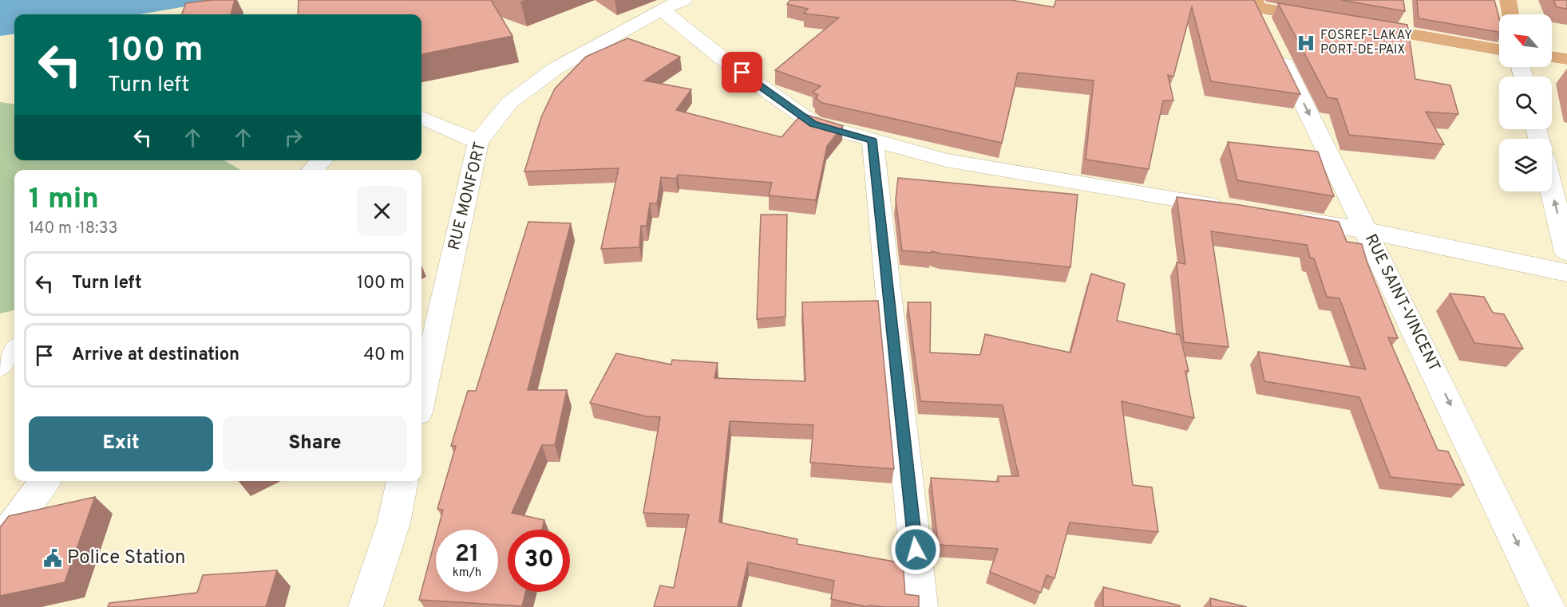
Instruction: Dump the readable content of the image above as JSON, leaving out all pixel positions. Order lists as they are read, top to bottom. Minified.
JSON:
{"streets":{"street":["RUE MONFORT","RUE SAINT-VINCENT"]},"one_way":["RUE SAINT-VINCENT"],"places":{"hospital":["FOSREF-LAKAY PORT-DE-PAIX"],"public building":["Police Station"]},"north":"top left","page":{"turn":["100 m","Turn left"],"heading":["1 min","140 m · 18:33"],"list":[{"name":"Turn left","value":"100 m"},{"name":"Arrive at destination","value":"40 m"}],"buttons":["Exit","Share"],"speed":"21 km/h","limit":"30"}}
